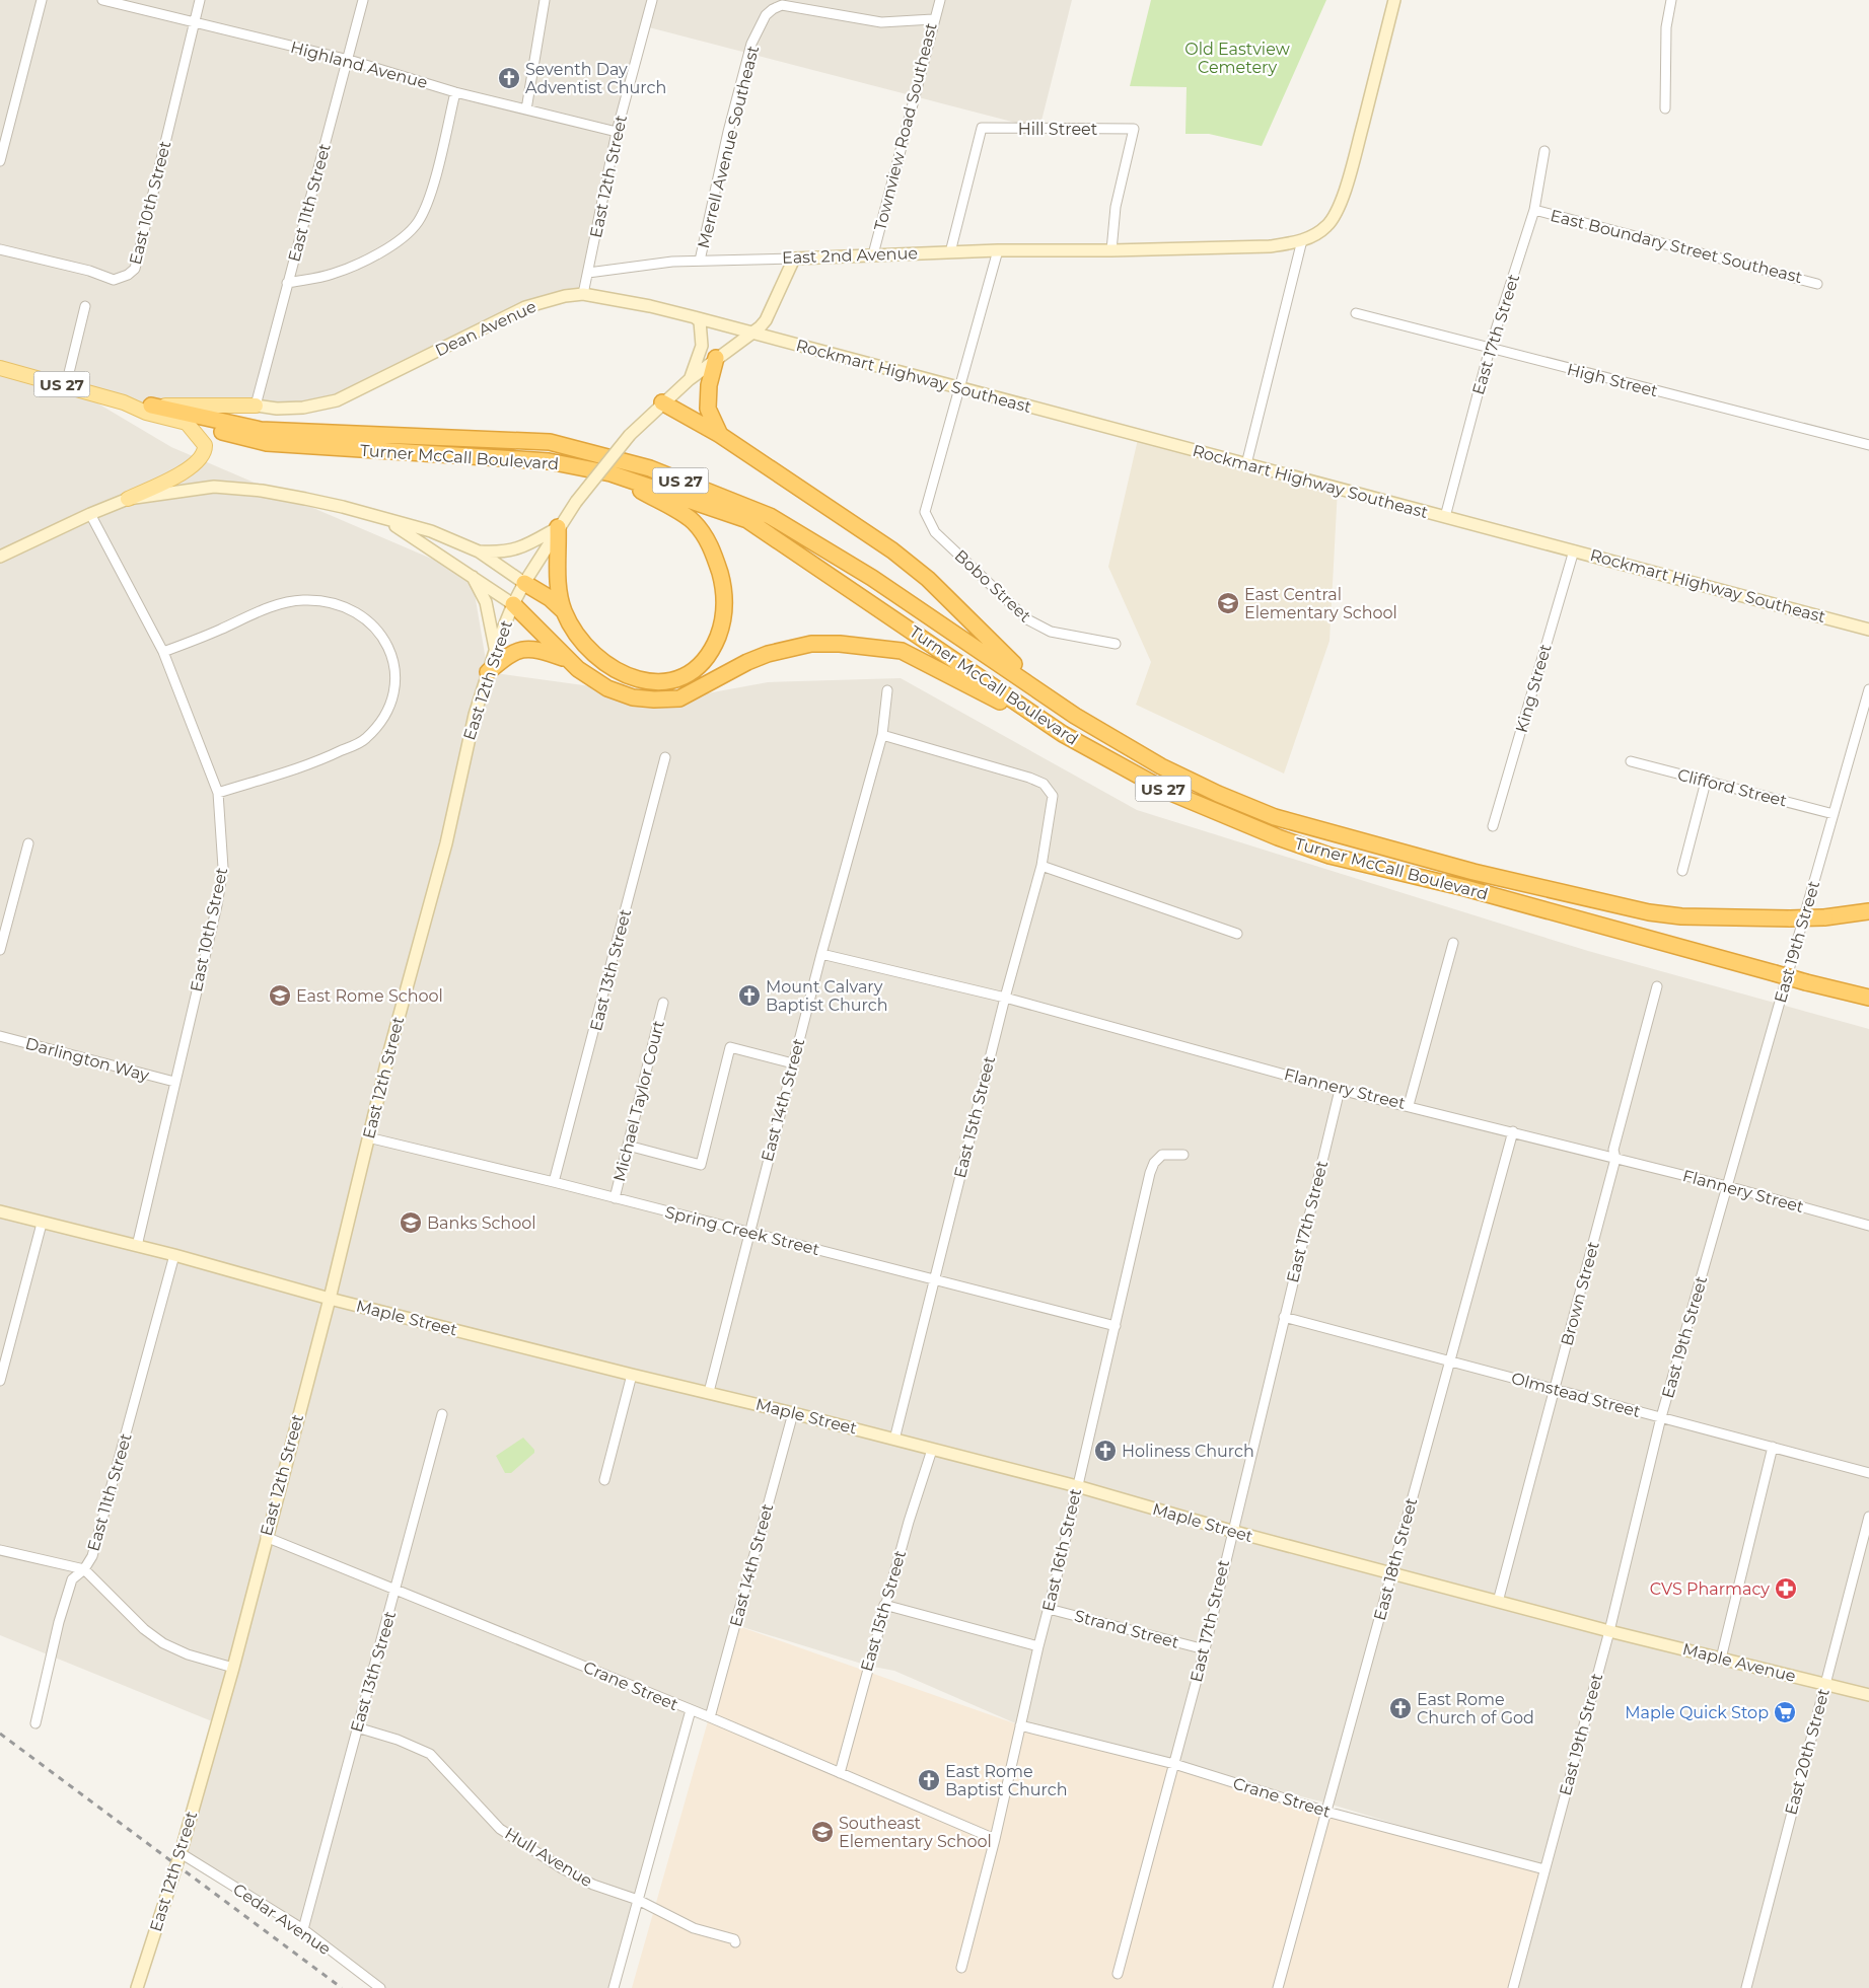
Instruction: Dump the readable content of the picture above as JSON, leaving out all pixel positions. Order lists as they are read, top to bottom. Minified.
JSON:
{"streets":{"highway":["US 27","Turner McCall Boulevard"],"main road":["East 12th Street","East 2nd Avenue","Dean Avenue","Rockmart Highway Southeast","Maple Street","Maple Avenue"],"street":["Highland Avenue","Townview Road Southeast","Hill Street","Merrell Avenue Southeast","East 10th Street","East 11th Street","East Boundary Street Southeast","East 17th Street","High Street","Bobo Street","King Street","Clifford Street","East 19th Street","East 13th Street","Darlington Way","Flannery Street","East 14th Street","Michael Taylor Court","East 15th Street","Spring Creek Street","Brown Street","Olmstead Street","East 16th Street","East 18th Street","Strand Street","Crane Street","East 20th Street","Hull Avenue","Cedar Avenue"]},"crossings":[["Highland Avenue","East 12th Street"],["Highland Avenue","East 10th Street"],["Highland Avenue","East 11th Street"],["Townview Road Southeast","Merrell Avenue Southeast"],["Townview Road Southeast","East 2nd Avenue"],["Hill Street","East 2nd Avenue"],["Merrell Avenue Southeast","East 2nd Avenue"],["East 12th Street","East 2nd Avenue"],["East 12th Street","Dean Avenue"],["East 12th Street","Rockmart Highway Southeast"],["East 12th Street","Spring Creek Street"],["East 12th Street","Maple Street"],["East 12th Street","Crane Street"],["East 12th Street","Cedar Avenue"],["East 10th Street","Darlington Way"],["East 10th Street","Maple Street"],["East 11th Street","Dean Avenue"],["East 11th Street","Maple Street"],["East Boundary Street Southeast","East 17th Street"],["Dean Avenue","Rockmart Highway Southeast"],["East 17th Street","Rockmart Highway Southeast"],["East 17th Street","High Street"],["East 17th Street","Flannery Street"],["East 17th Street","Maple Street"],["East 17th Street","Olmstead Street"],["East 17th Street","Strand Street"],["East 17th Street","Crane Street"],["Rockmart Highway Southeast","Bobo Street"],["Rockmart Highway Southeast","King Street"],["Clifford Street","East 19th Street"],["East 19th Street","Flannery Street"],["East 19th Street","Maple Street"],["East 19th Street","Olmstead Street"],["East 19th Street","Maple Avenue"],["East 19th Street","Crane Street"],["East 13th Street","Spring Creek Street"],["East 13th Street","Crane Street"],["East 13th Street","Hull Avenue"],["East 13th Street","Cedar Avenue"],["Flannery Street","East 14th Street"],["Flannery Street","East 15th Street"],["Flannery Street","Brown Street"],["Flannery Street","East 18th Street"],["East 14th Street","East 15th Street"],["East 14th Street","Spring Creek Street"],["East 14th Street","Maple Street"],["East 14th Street","Crane Street"],["Michael Taylor Court","Spring Creek Street"],["East 15th Street","Spring Creek Street"],["East 15th Street","Maple Street"],["East 15th Street","Crane Street"],["Spring Creek Street","East 16th Street"],["Brown Street","Maple Street"],["Brown Street","Olmstead Street"],["Maple Street","East 16th Street"],["Maple Street","East 18th Street"],["Maple Street","Maple Avenue"],["Olmstead Street","East 18th Street"],["East 16th Street","Strand Street"],["East 16th Street","Crane Street"],["East 18th Street","Crane Street"],["Maple Avenue","East 20th Street"]],"parks":["Old Eastview Cemetery"],"places":{"church":["Seventh Day Adventist Church","Mount Calvary Baptist Church","Holiness Church","East Rome Church of God","East Rome Baptist Church"],"school or university":["East Central Elementary School","East Rome School","Banks School","Southeast Elementary School"],"pharmacy":["CVS Pharmacy"],"supermarket":["Maple Quick Stop"]}}
